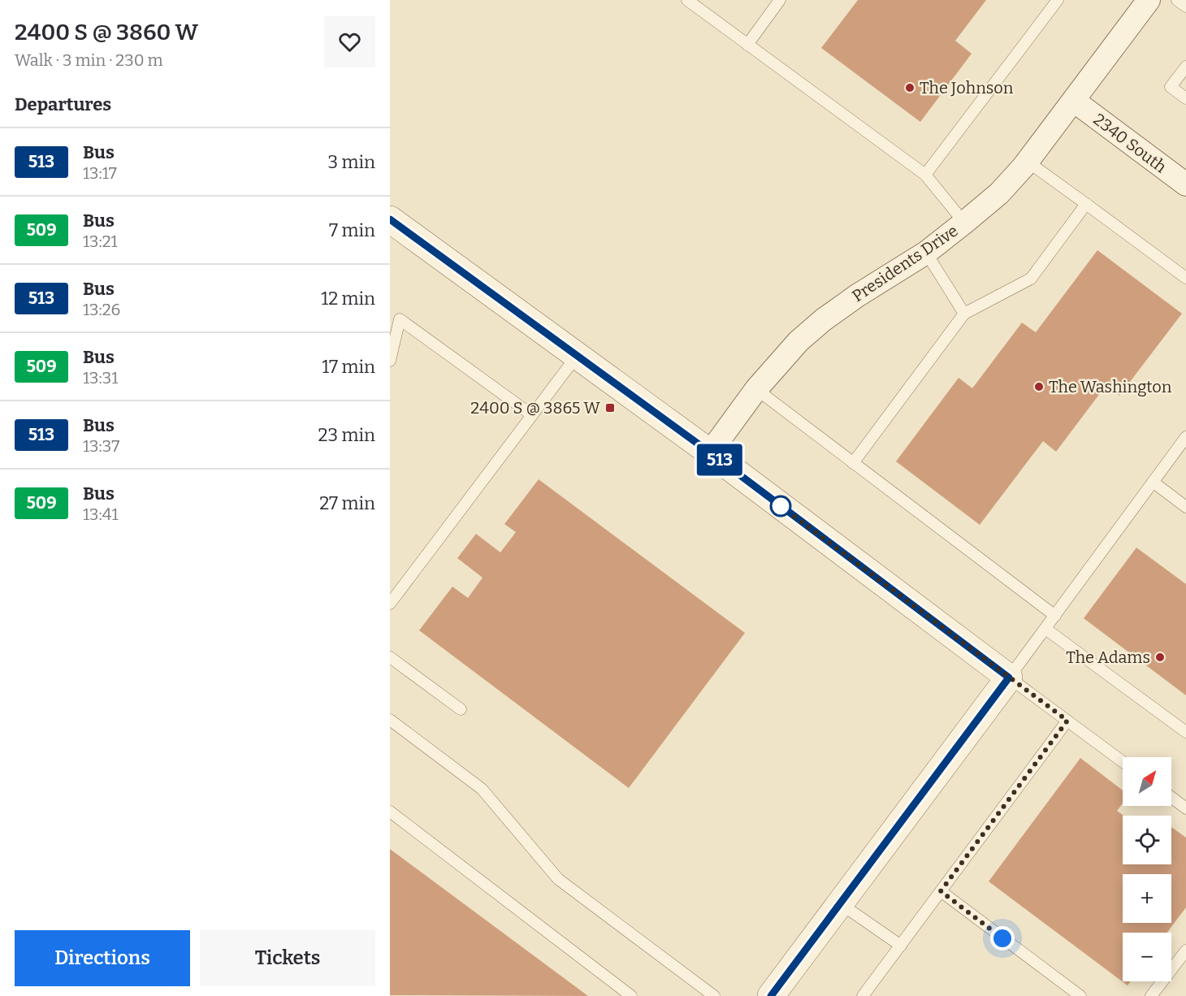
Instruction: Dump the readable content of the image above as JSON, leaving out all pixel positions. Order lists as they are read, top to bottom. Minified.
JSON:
{"streets":{"street":["2340 South","Presidents Drive"]},"crossings":[["2340 South","Presidents Drive"]],"places":{"other":["The Johnson","The Washington","The Adams"],"transit":["2400 S @ 3865 W"]},"lines":["bus line 513"],"north":"top right","page":{"heading":[["2400 S @ 3860 W","Walk · 3 min · 230 m"],"Departures"],"on_map":"513","list":[{"mark":"513","name":"Bus","note":"13:17","value":"3 min"},{"mark":"509","name":"Bus","note":"13:21","value":"7 min"},{"mark":"513","name":"Bus","note":"13:26","value":"12 min"},{"mark":"509","name":"Bus","note":"13:31","value":"17 min"},{"mark":"513","name":"Bus","note":"13:37","value":"23 min"},{"mark":"509","name":"Bus","note":"13:41","value":"27 min"}],"map_buttons":["+","−"],"buttons":["Directions","Tickets"]}}
